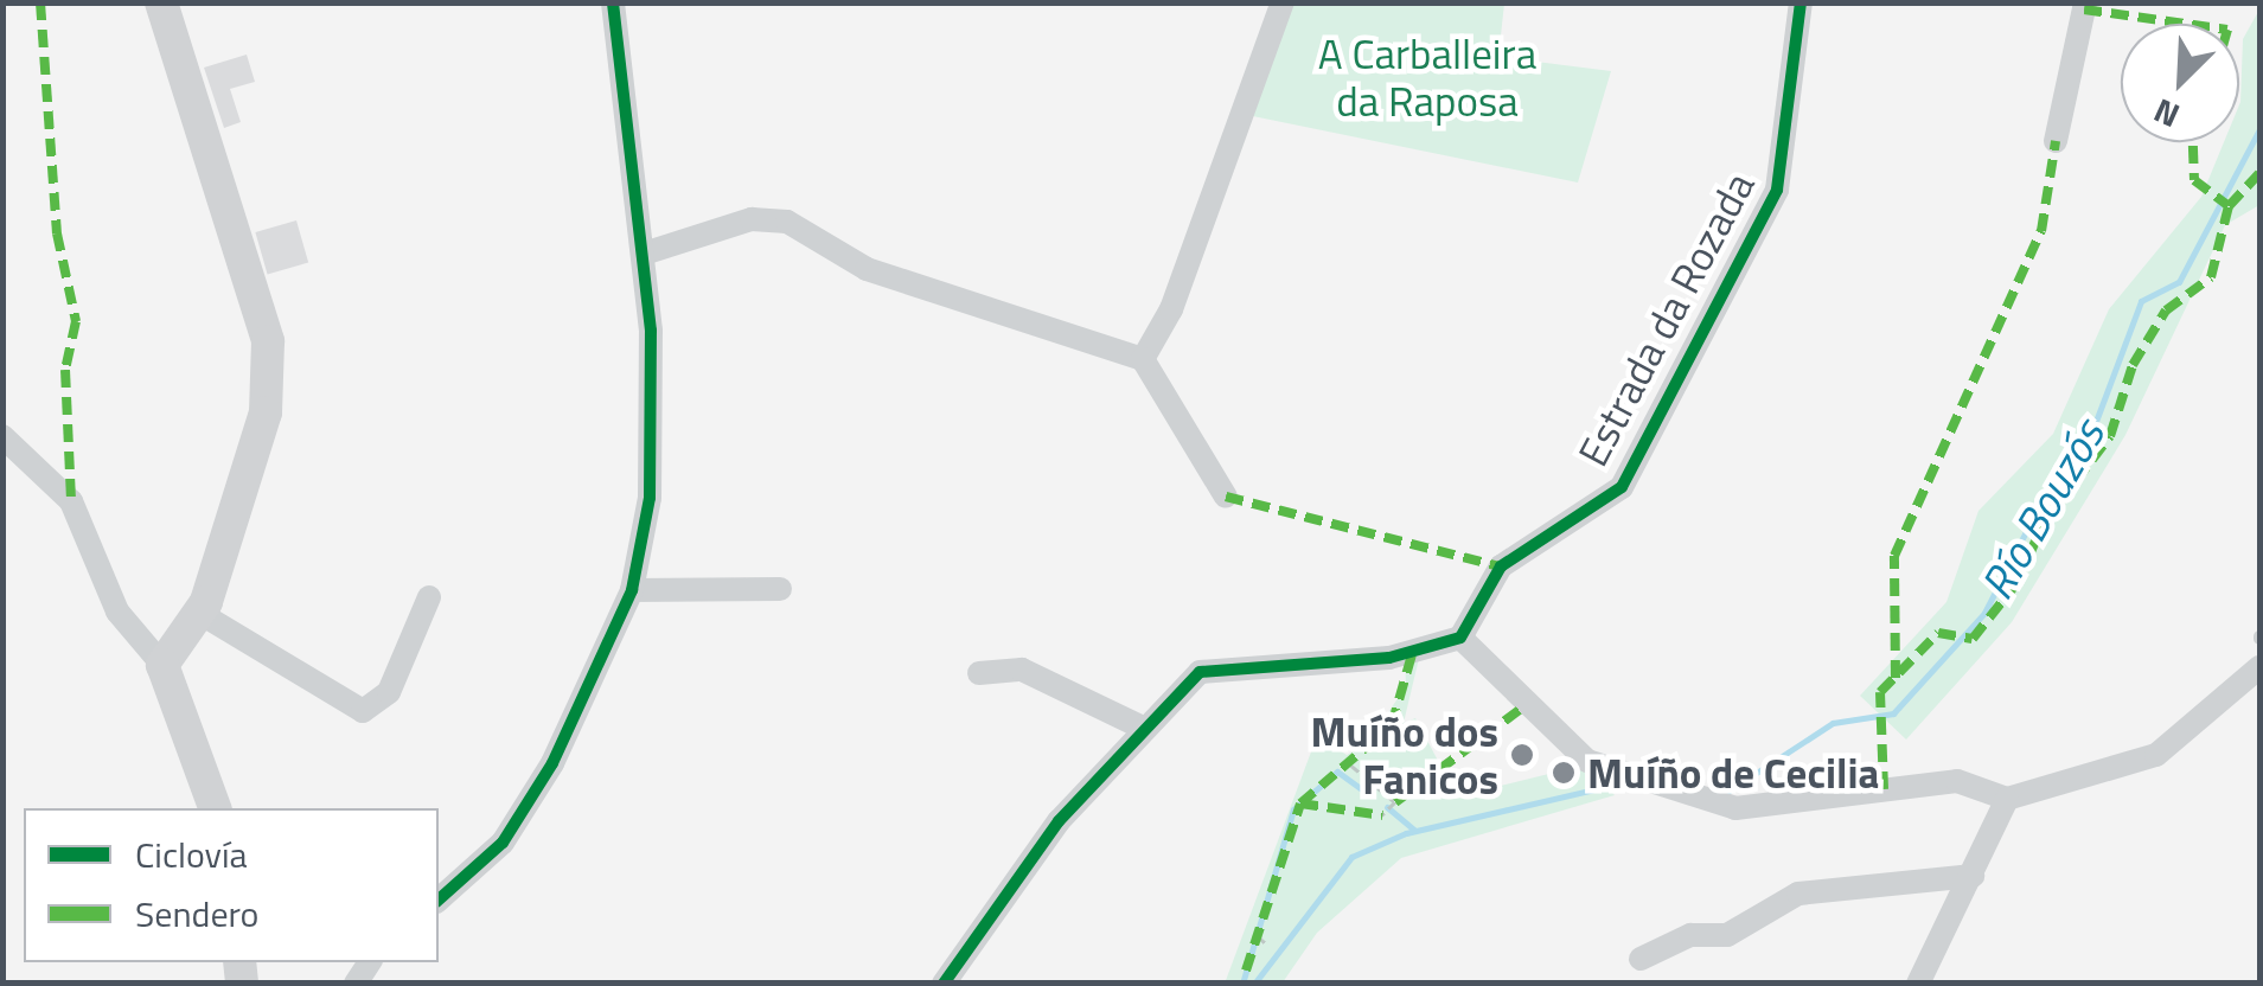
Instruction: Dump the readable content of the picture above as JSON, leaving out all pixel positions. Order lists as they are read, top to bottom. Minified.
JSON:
{"streets":{"street":["Estrada da Rozada"]},"water":["Río Bouzós"],"parks":["A Carballeira da Raposa"],"places":["Muíño dos Fanicos","Muíño de Cecilia"],"legend":["Ciclovía","Sendero"],"north":"bottom left"}
